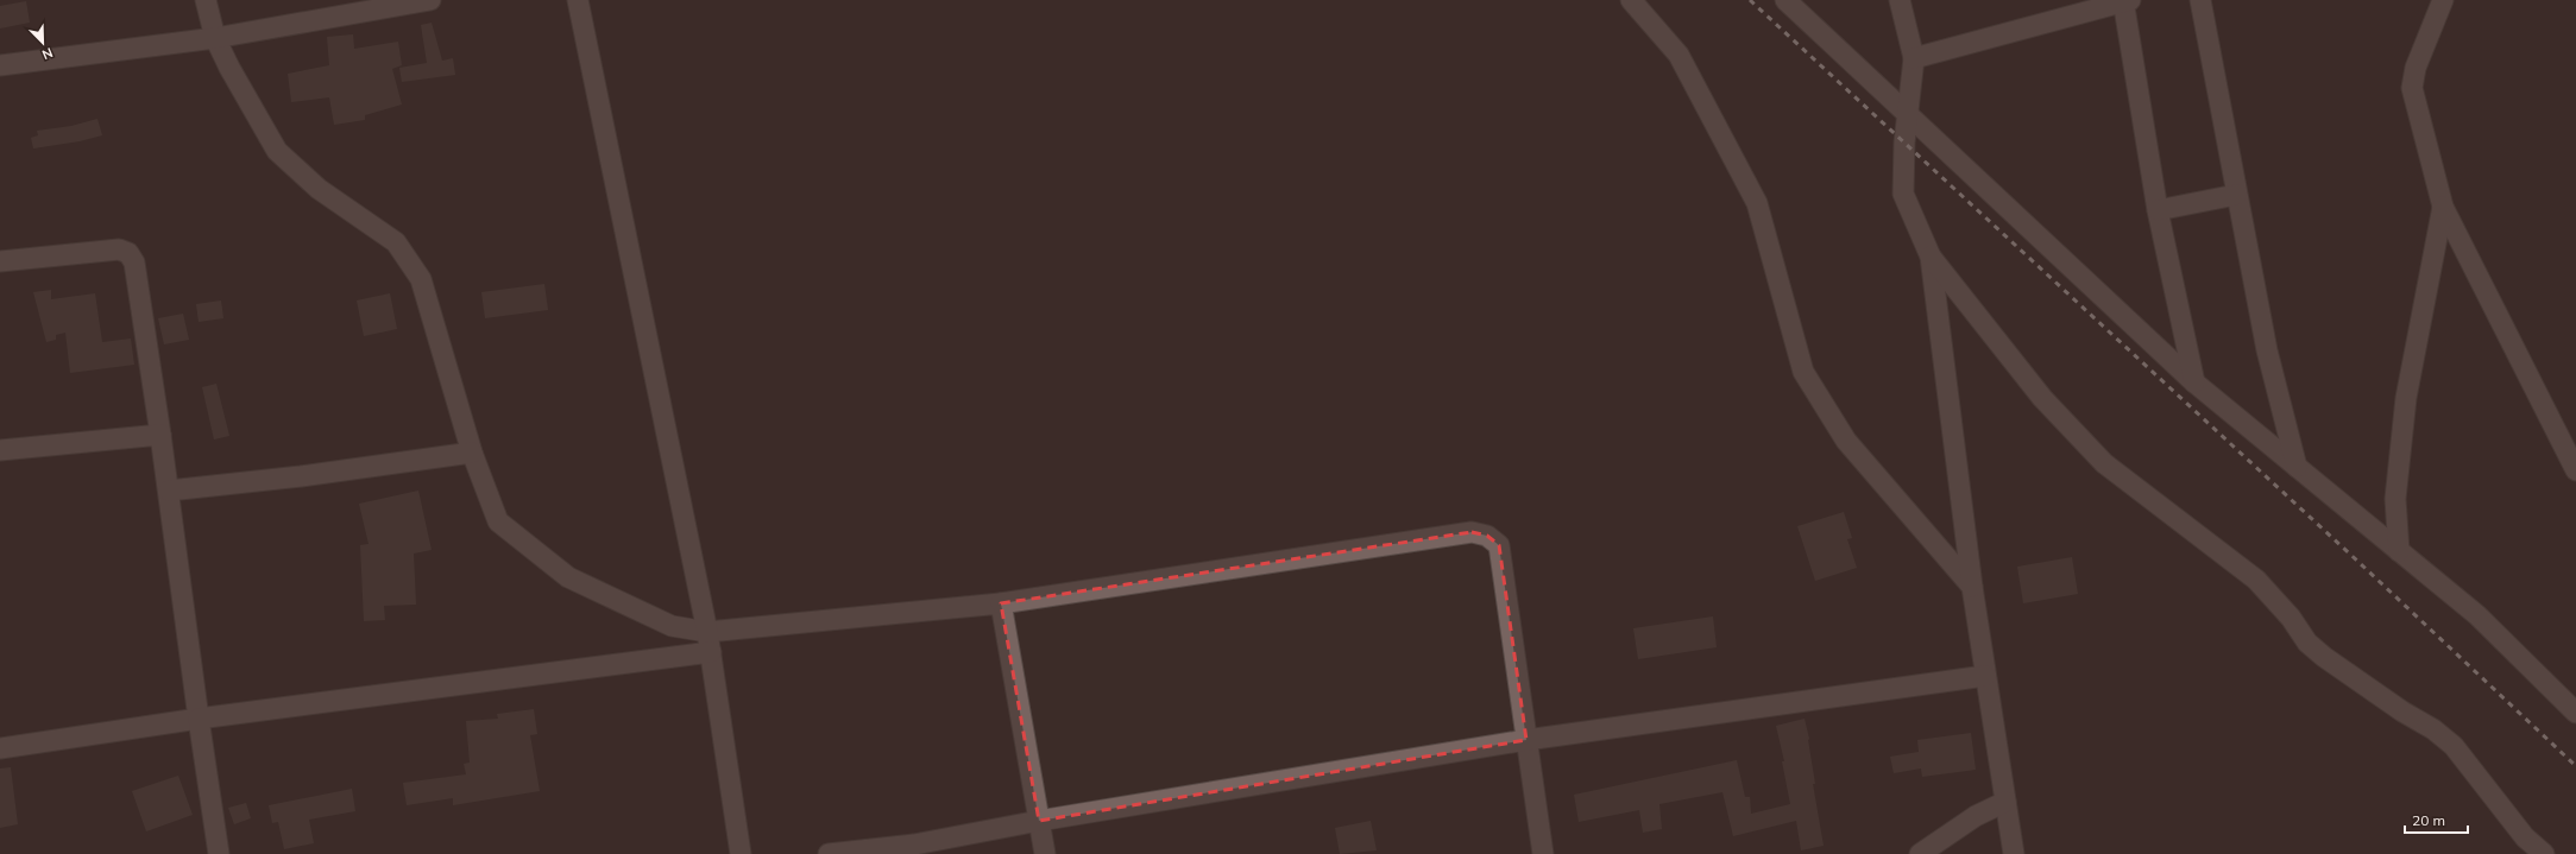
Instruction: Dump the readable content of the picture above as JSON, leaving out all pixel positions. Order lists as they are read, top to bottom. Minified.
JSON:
{"scale_bar":"20 m","north":"bottom right"}
